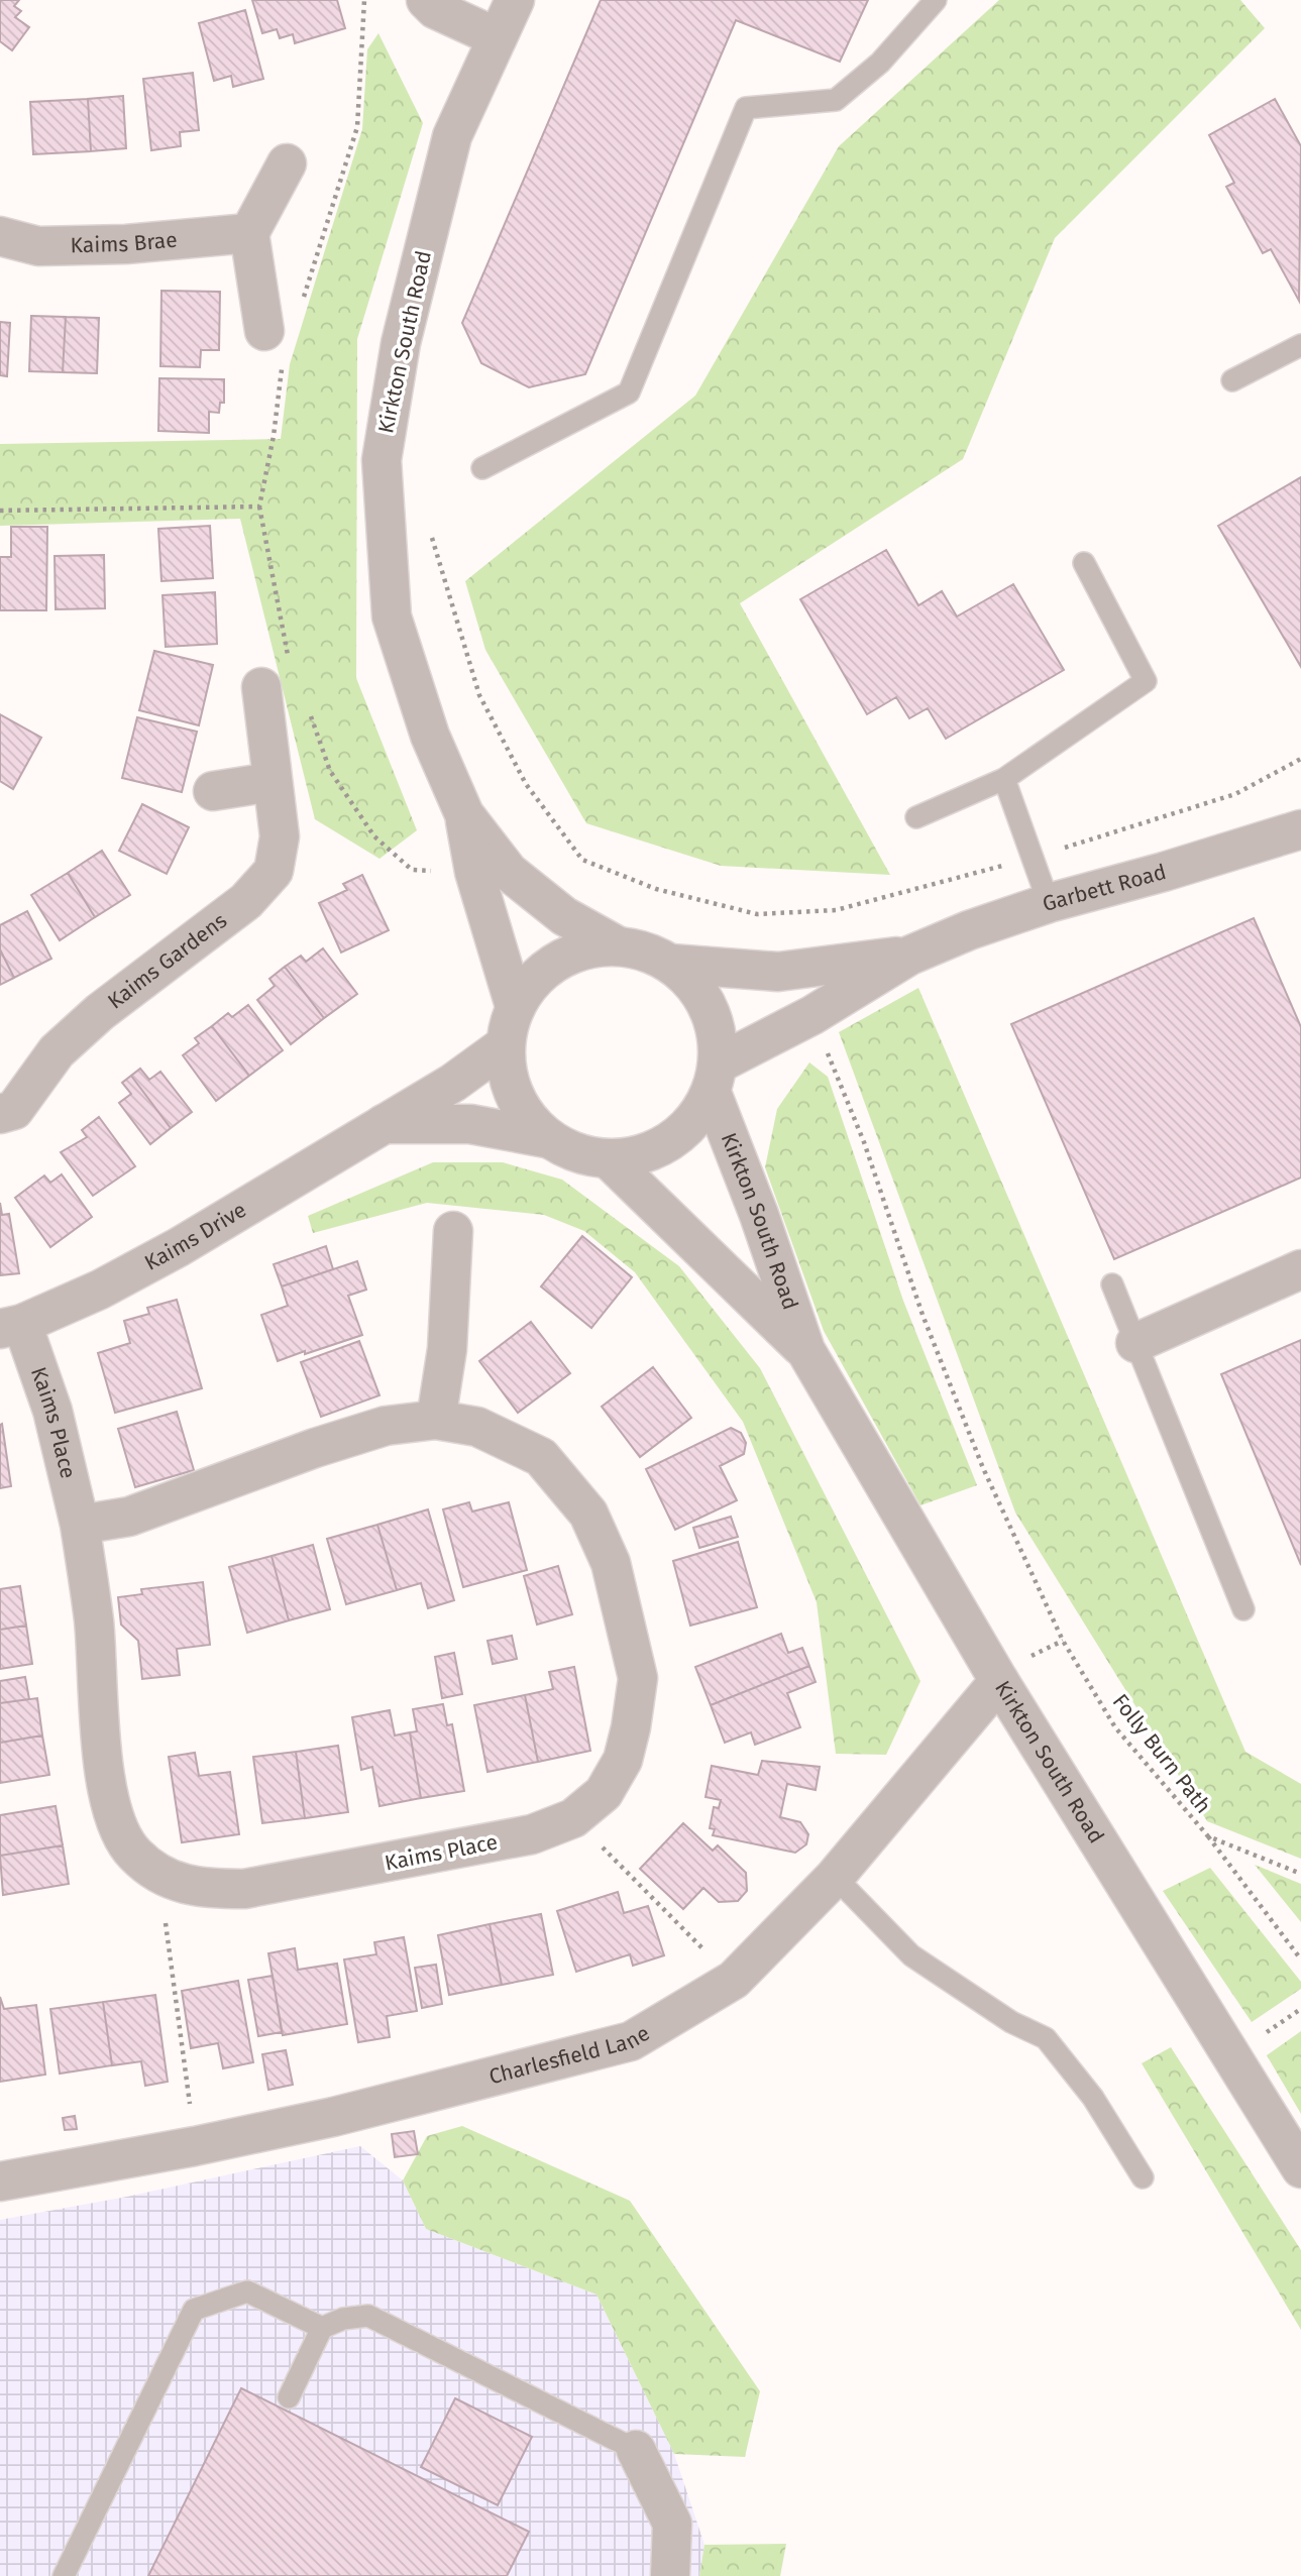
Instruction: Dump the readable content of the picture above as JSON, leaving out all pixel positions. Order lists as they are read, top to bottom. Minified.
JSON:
{"streets":{"street":["Kaims Brae","Kirkton South Road","Garbett Road","Kaims Gardens","Kaims Drive","Kaims Place","Charlesfield Lane"],"path":["Folly Burn Path"]},"crossings":[["Kirkton South Road","Garbett Road"],["Kirkton South Road","Kaims Drive"],["Kirkton South Road","Charlesfield Lane"],["Garbett Road","Kaims Drive"],["Garbett Road","Folly Burn Path"],["Kaims Drive","Kaims Place"]]}
